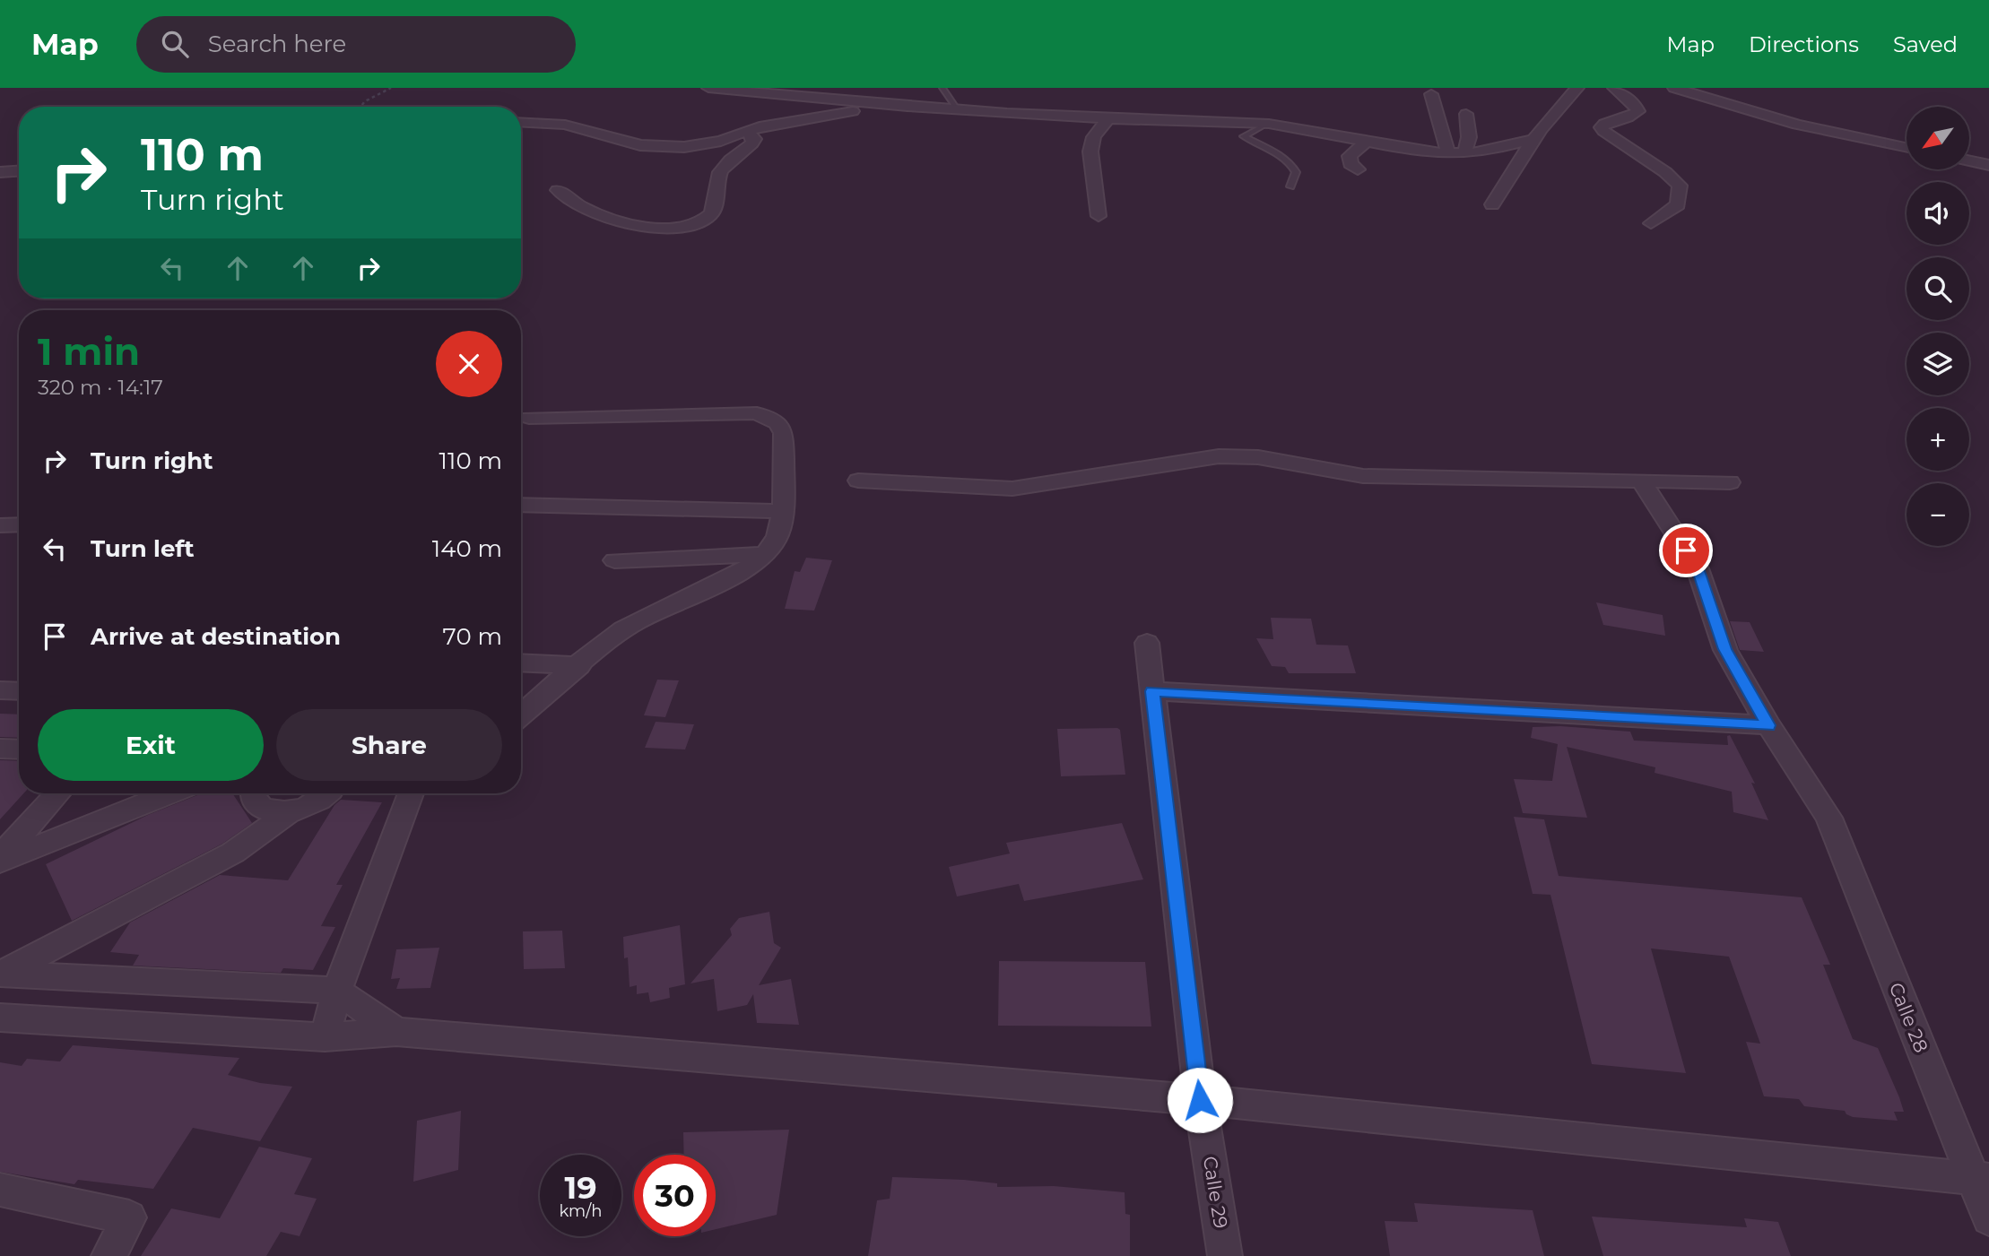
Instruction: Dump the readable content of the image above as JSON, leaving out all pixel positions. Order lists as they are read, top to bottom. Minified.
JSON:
{"streets":{"street":["Calle 28","Calle 29"]},"north":"bottom left","page":{"header":"Map","search":"Search here","nav":["Map","Directions","Saved"],"map_buttons":["+","−"],"turn":["110 m","Turn right"],"heading":["1 min","320 m · 14:17"],"list":[{"name":"Turn right","value":"110 m"},{"name":"Turn left","value":"140 m"},{"name":"Arrive at destination","value":"70 m"}],"buttons":["Exit","Share"],"speed":"19 km/h","limit":"30"}}
